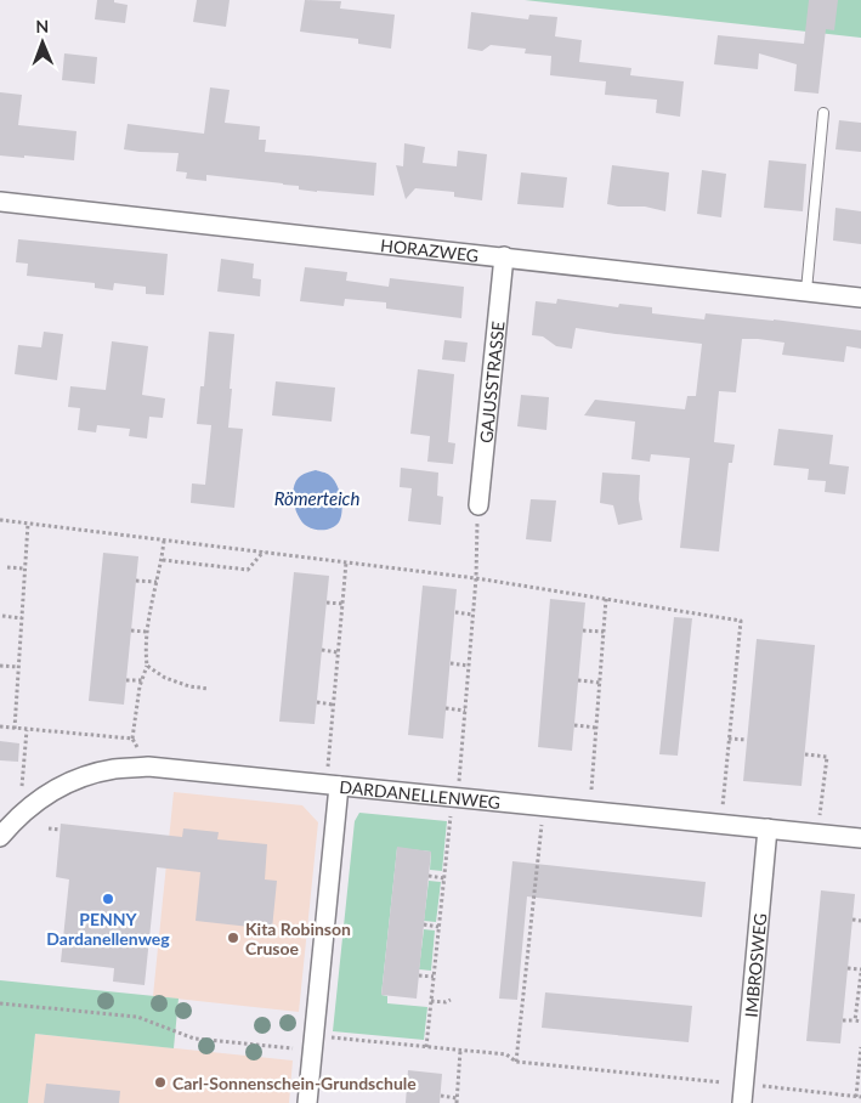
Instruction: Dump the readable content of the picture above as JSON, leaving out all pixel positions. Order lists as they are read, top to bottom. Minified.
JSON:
{"streets":{"street":["HORAZWEG","GAJUSSTRASSE","DARDANELLENWEG","IMBROSWEG"]},"crossings":[["HORAZWEG","GAJUSSTRASSE"],["DARDANELLENWEG","IMBROSWEG"]],"water":["Römerteich"],"places":["PENNY Dardanellenweg","Kita Robinson Crusoe","Carl-Sonnenschein-Grundschule"],"north":"top"}
